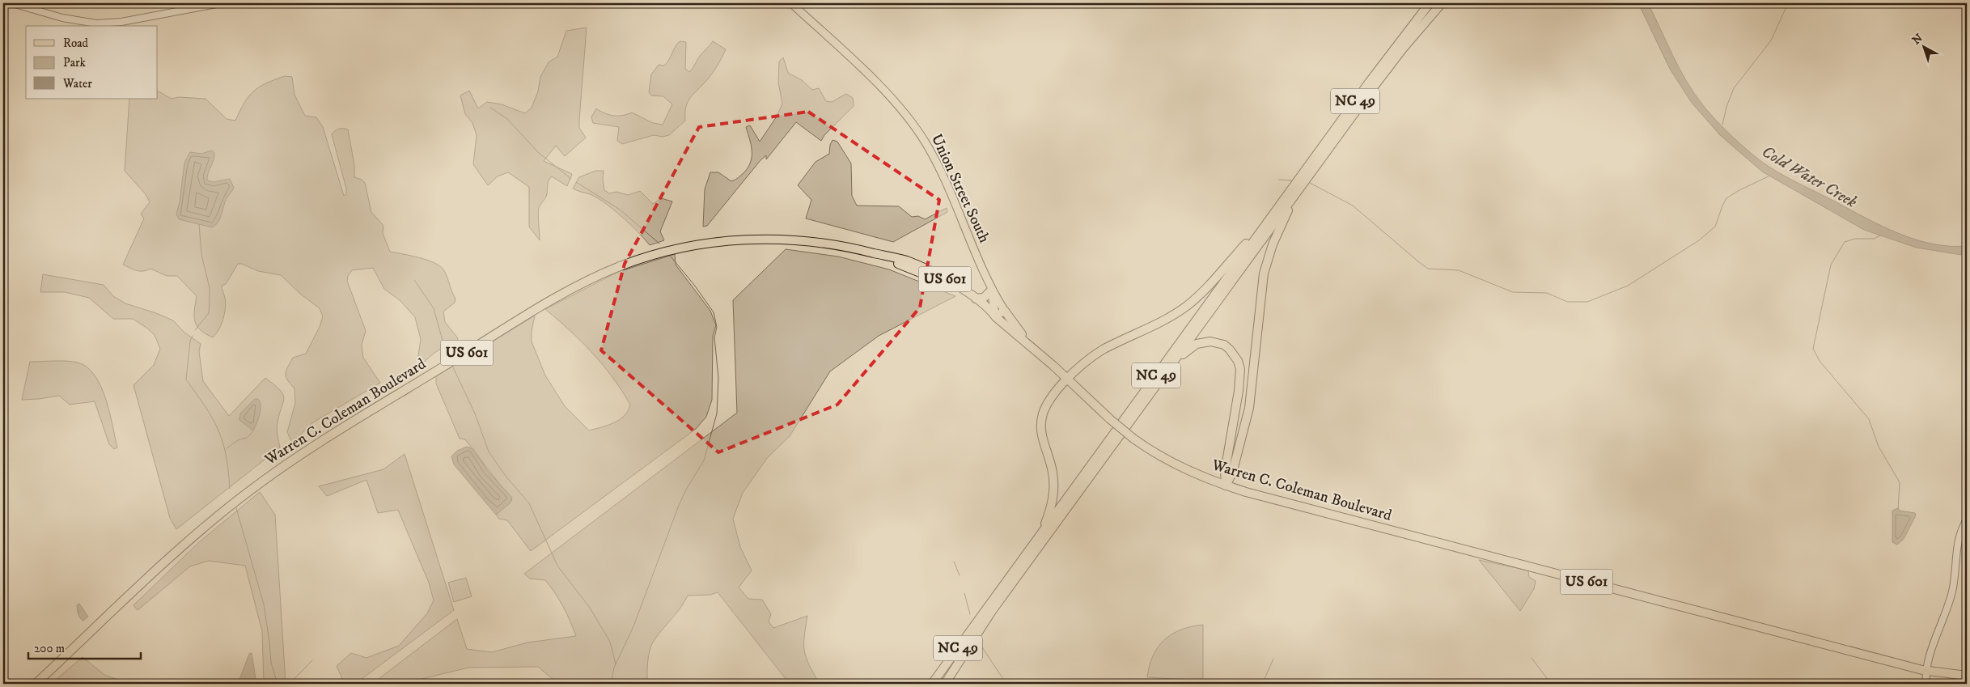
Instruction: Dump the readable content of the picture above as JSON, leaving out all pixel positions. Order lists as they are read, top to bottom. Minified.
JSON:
{"streets":{"highway":["NC 49","US 601","Warren C. Coleman Boulevard"],"main road":["Union Street South"]},"crossings":[["Union Street South","Warren C. Coleman Boulevard"],["US 601","Warren C. Coleman Boulevard"]],"water":["Cold Water Creek"],"legend":["Road","Park","Water"],"scale_bar":"200 m","north":"top left"}
